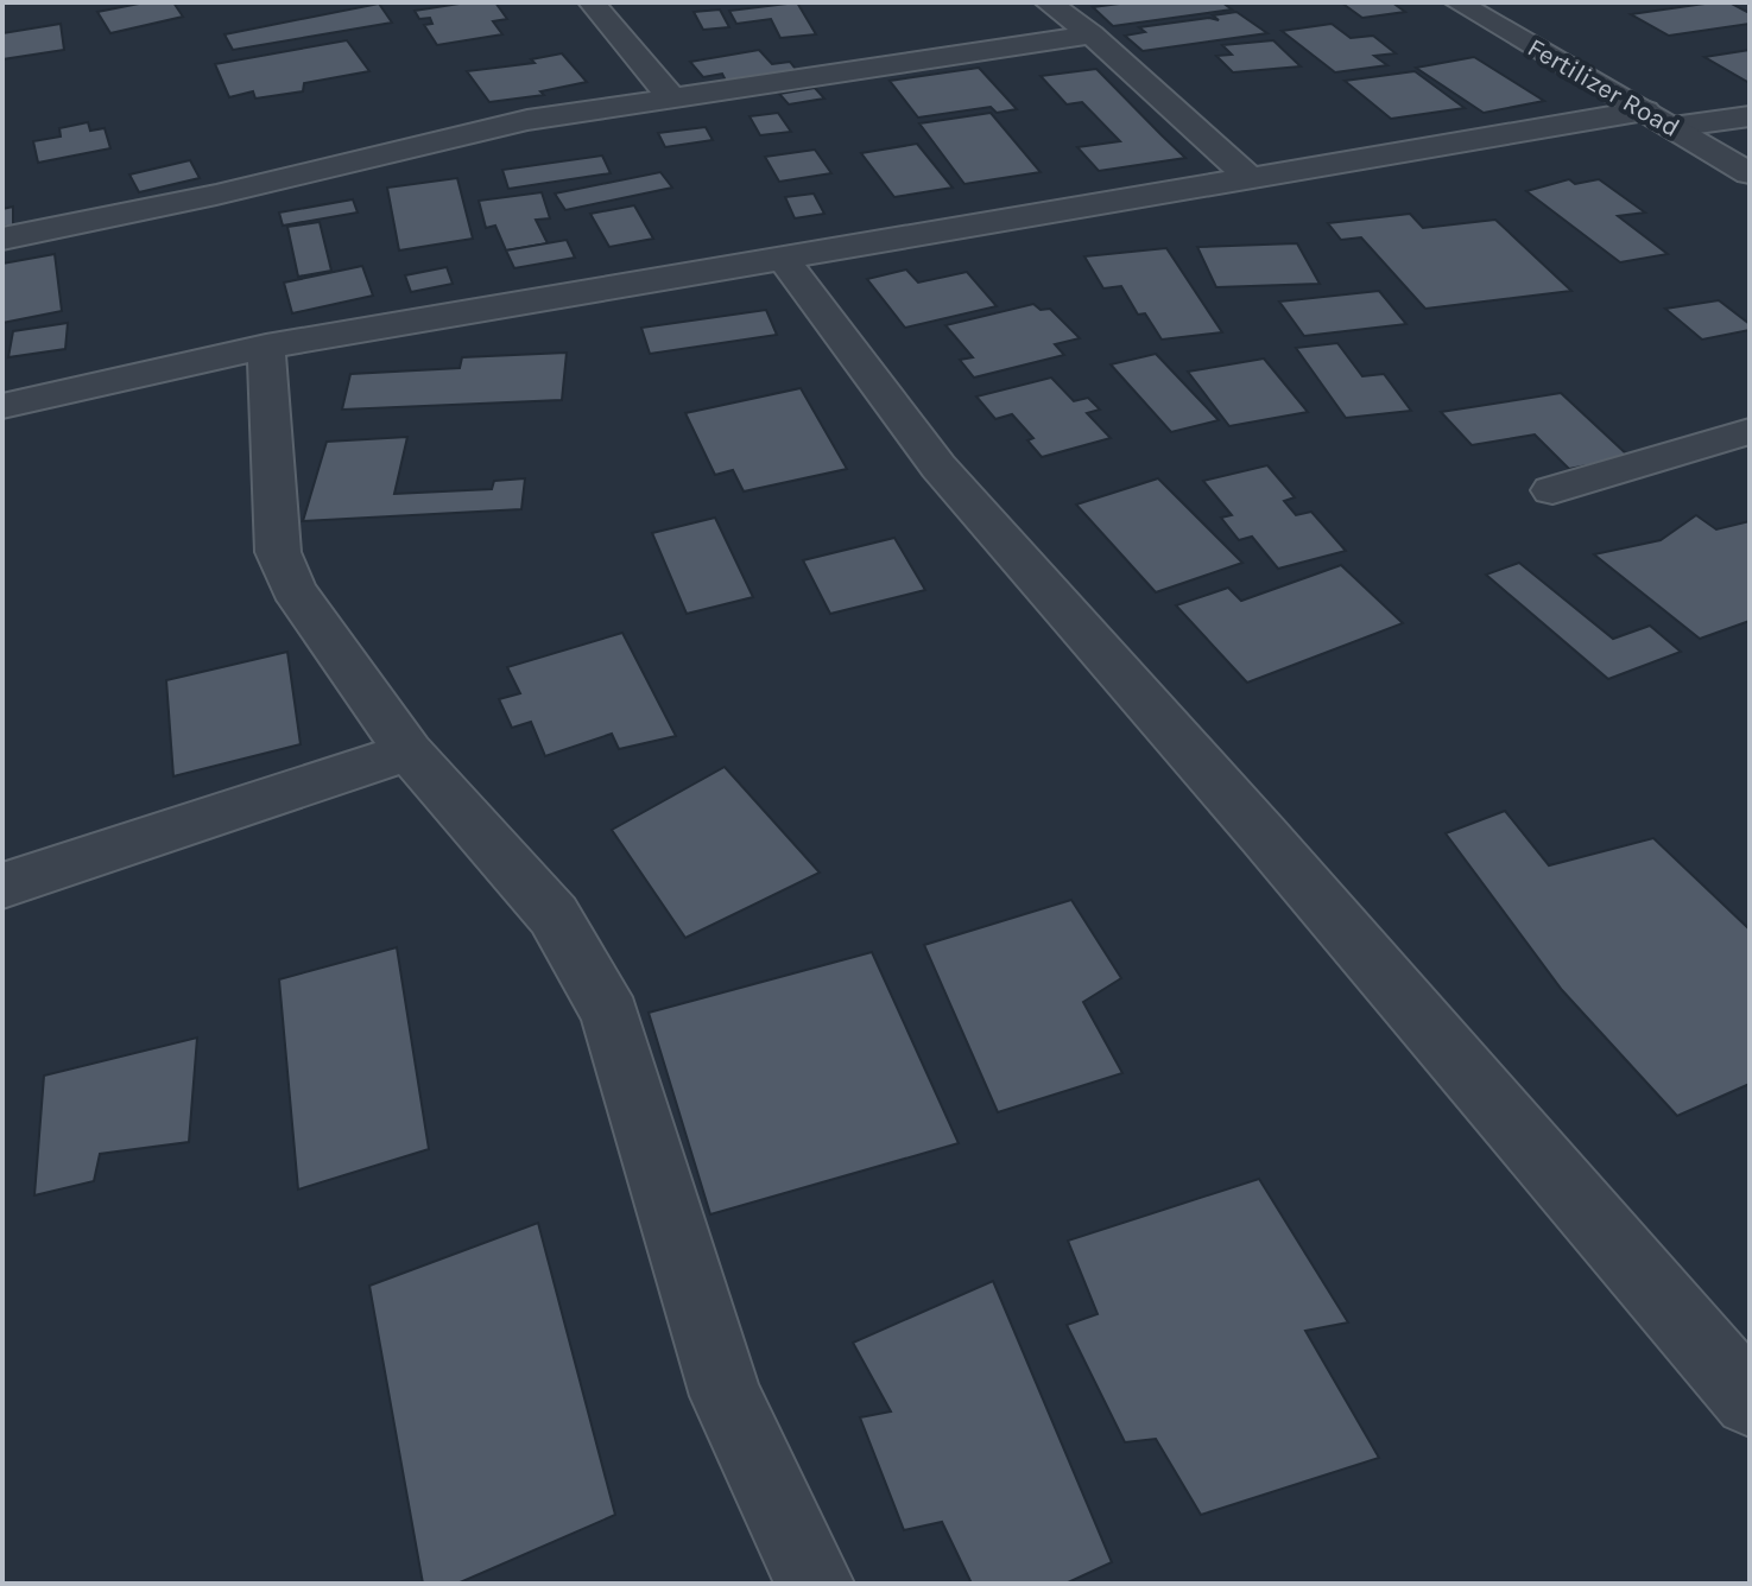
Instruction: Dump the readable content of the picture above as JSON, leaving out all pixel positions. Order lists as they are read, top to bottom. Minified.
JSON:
{"streets":{"street":["Fertilizer Road"]}}
